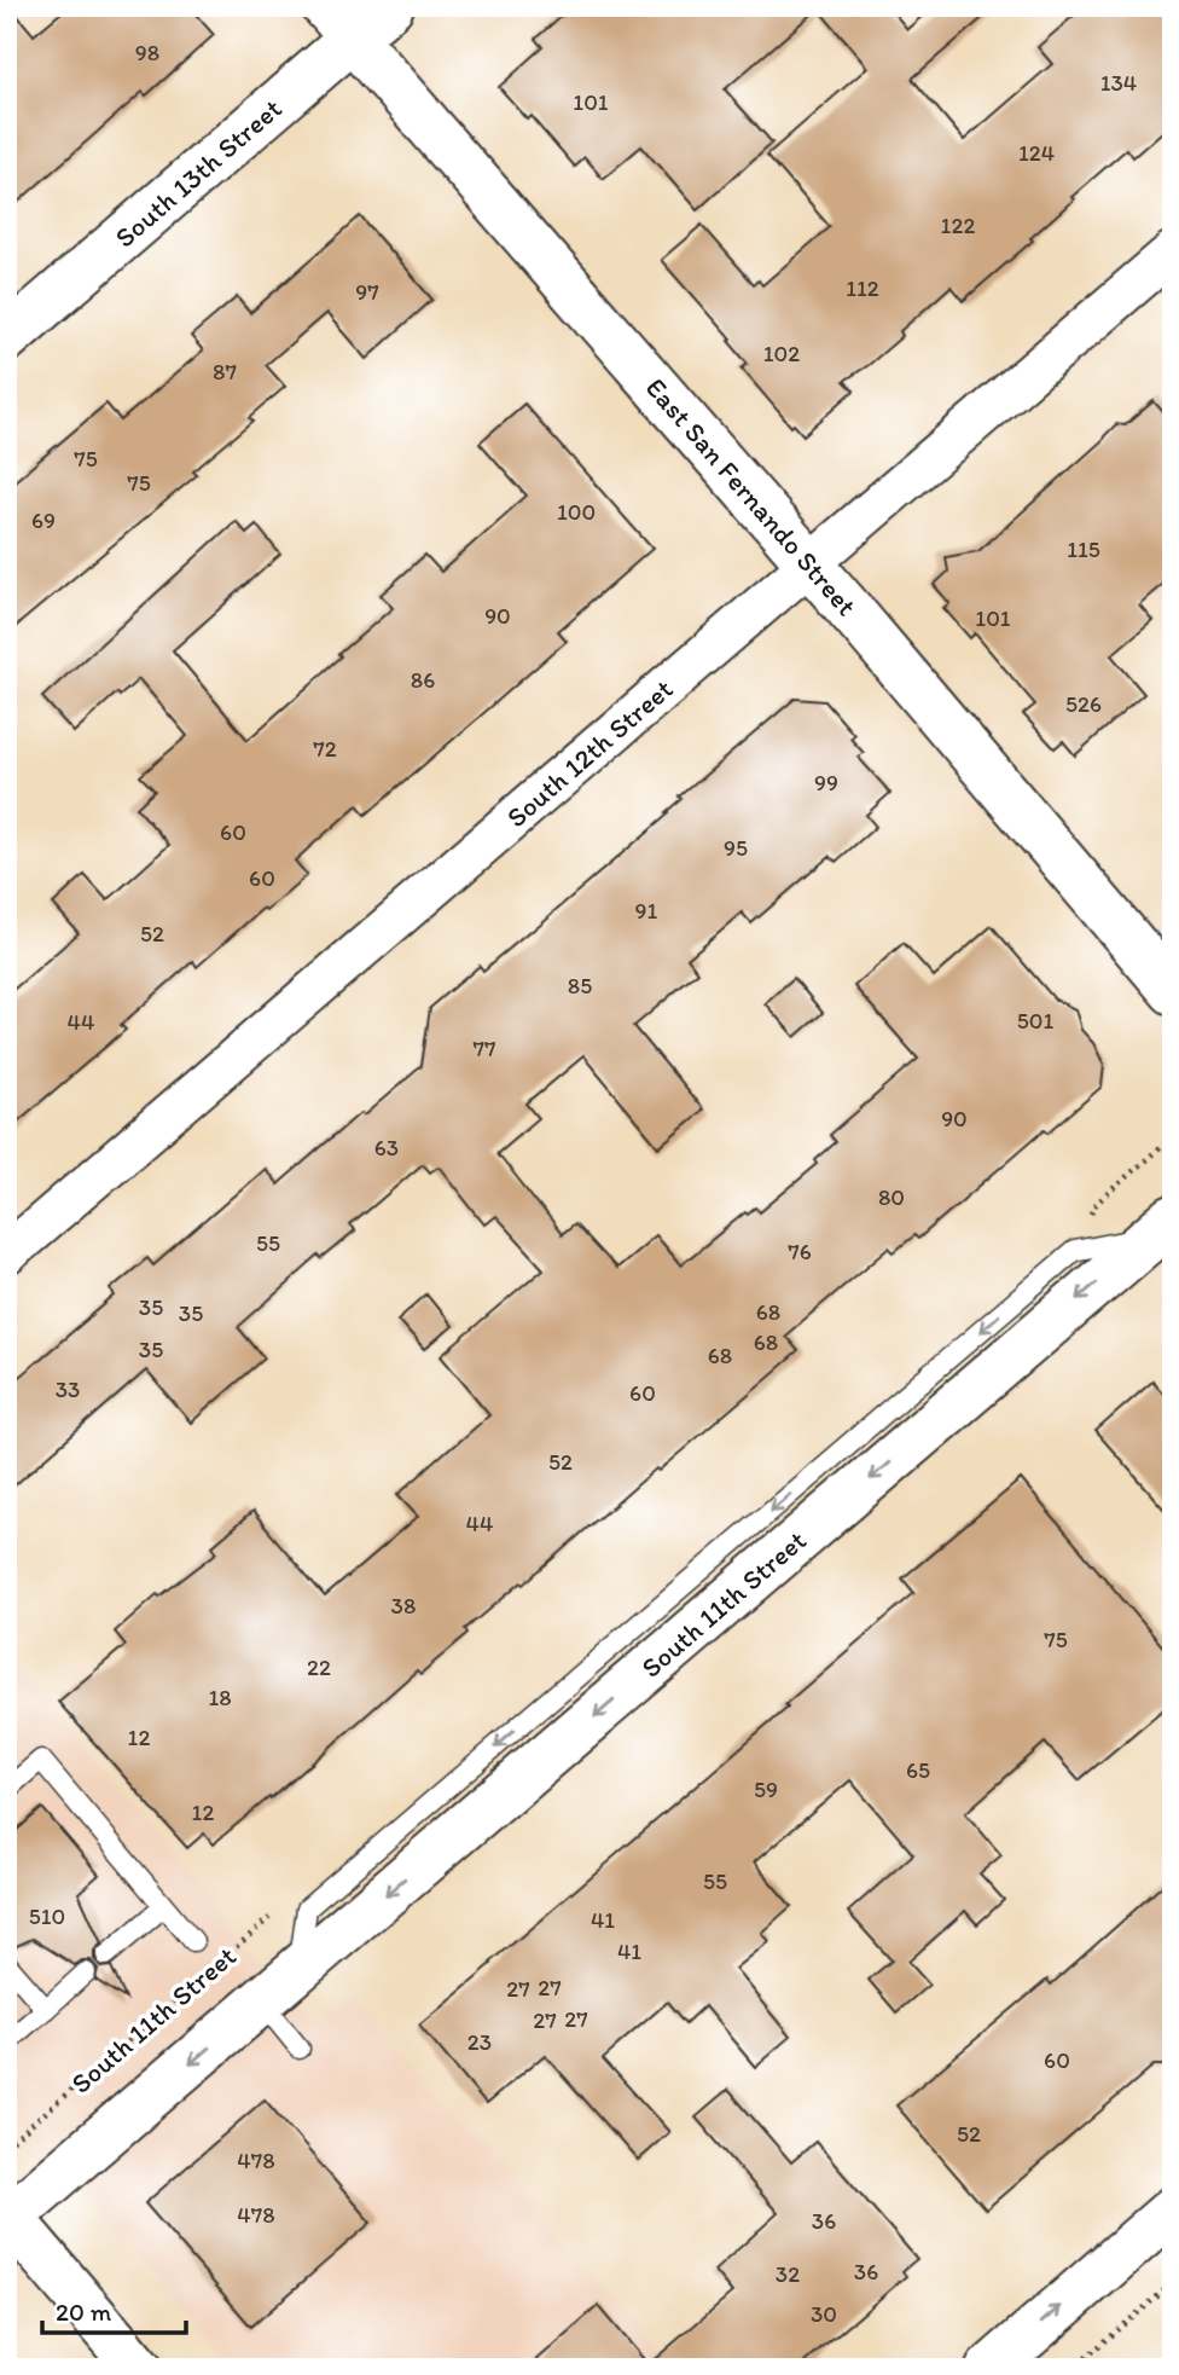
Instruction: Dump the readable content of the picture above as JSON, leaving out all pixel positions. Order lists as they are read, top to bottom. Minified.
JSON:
{"streets":{"main road":["South 13th Street","East San Fernando Street","South 11th Street"],"street":["South 12th Street"]},"crossings":[["South 13th Street","East San Fernando Street"],["East San Fernando Street","South 12th Street"]],"one_way":["South 11th Street"],"house_numbers":["98","134","101","124","122","112","97","102","87","75","75","100","69","115","90","101","86","526","72","99","60","95","60","91","52","85","501","44","77","90","63","80","55","76","35","68","35","68","35","68","33","60","52","44","38","75","22","18","12","65","59","12","55","510","41","41","27","27","27","27","23","60","52","478","478","36","36","32","30"],"scale_bar":"20 m"}
